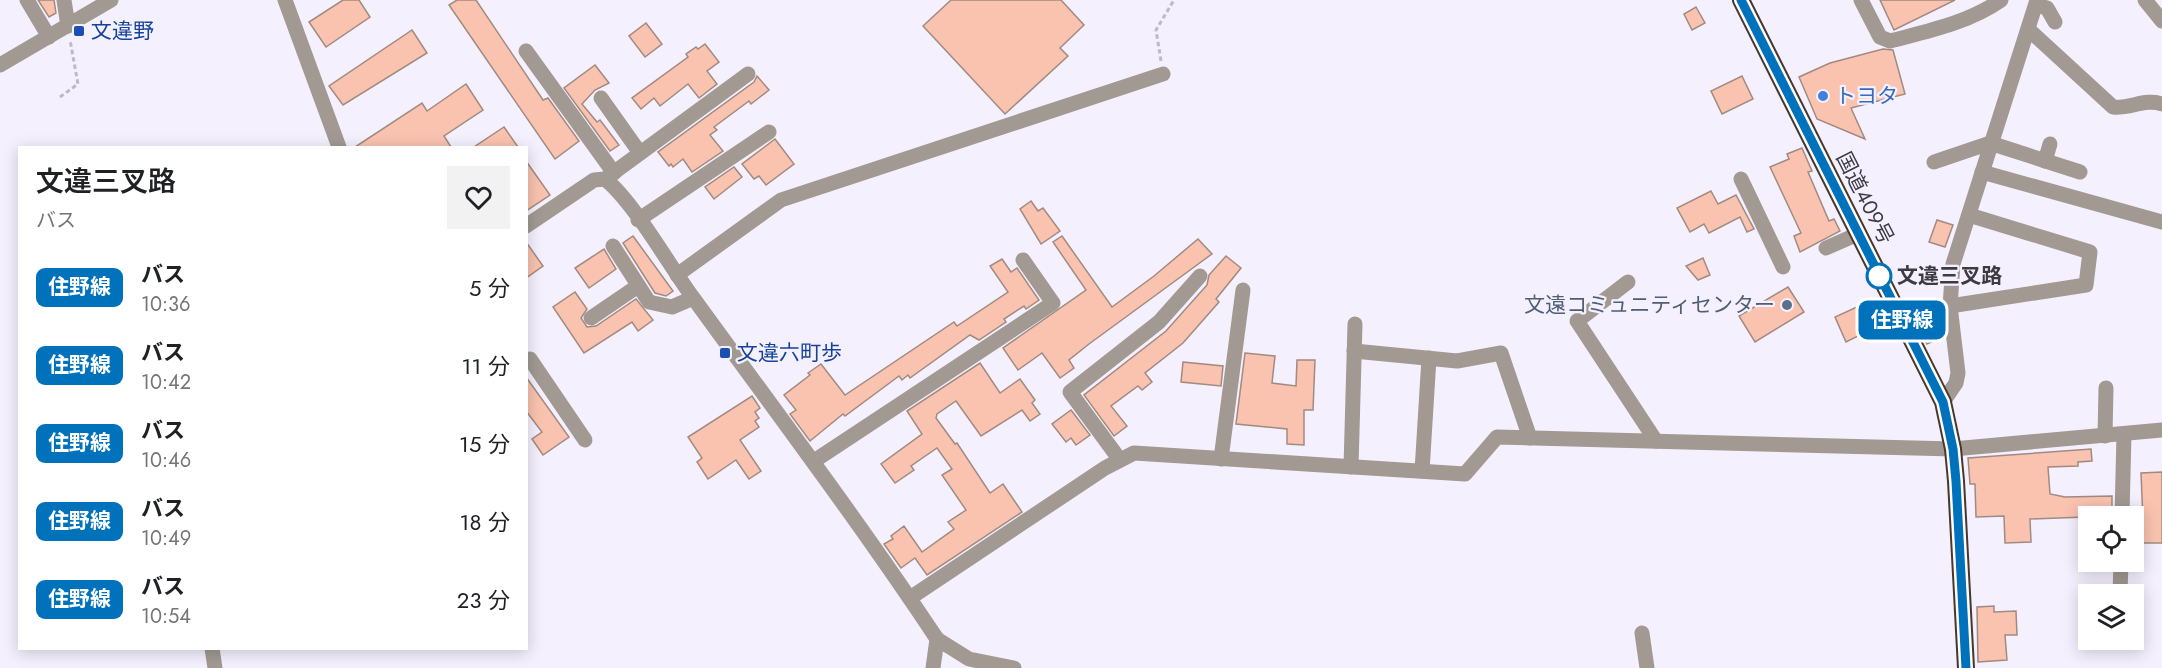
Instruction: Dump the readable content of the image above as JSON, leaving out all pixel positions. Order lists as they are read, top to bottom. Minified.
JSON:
{"streets":{"highway":["国道409号"]},"places":{"transit":["文違野","文違六町歩"],"other":["トヨタ","文違三叉路","文遠コミュニティセンター"]},"lines":["bus line 住野線"],"page":{"on_map":"住野線","heading":["文違三叉路","バス"],"list":[{"mark":"住野線","name":"バス","note":"10:36","value":"5 分"},{"mark":"住野線","name":"バス","note":"10:42","value":"11 分"},{"mark":"住野線","name":"バス","note":"10:46","value":"15 分"},{"mark":"住野線","name":"バス","note":"10:49","value":"18 分"},{"mark":"住野線","name":"バス","note":"10:54","value":"23 分"}]}}
